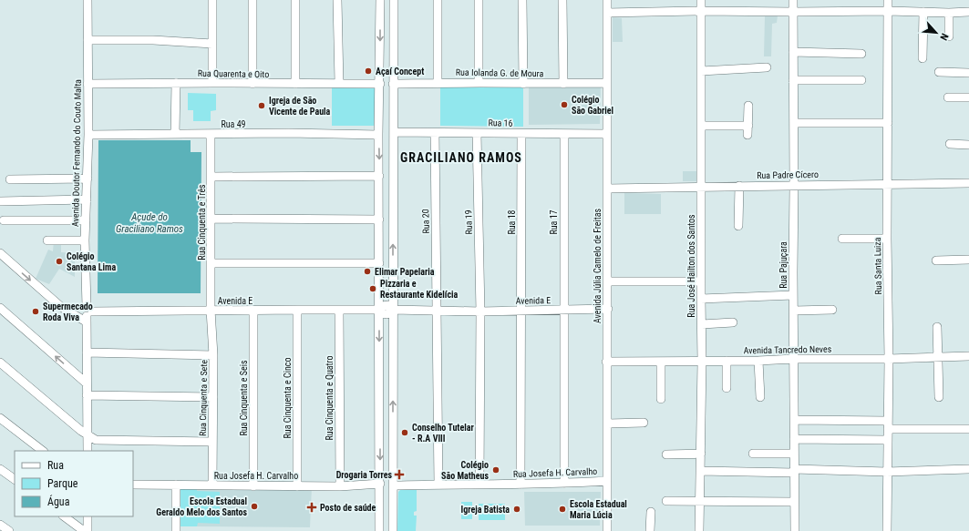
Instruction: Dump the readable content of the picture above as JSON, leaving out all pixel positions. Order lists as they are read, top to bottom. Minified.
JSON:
{"streets":{"street":["Rua Iolanda G. de Moura","Rua Quarenta e Oito","Rua 16","Rua 49","Avenida Doutor Fernando do Couto Malta","Rua Padre Cícero","Rua 20","Rua Cinquenta e Três","Rua 19","Rua 18","Rua 17","Rua Pajuçara","Avenida Júlia Camelo de Freitas","Rua José Hailton dos Santos","Rua Santa Luiza","Avenida E","Avenida Tancredo Neves","Rua Cinquenta e Sete","Rua Cinquenta e Seis","Rua Cinquenta e Cinco","Rua Cinquenta e Quatro","Rua Josefa H. Carvalho"]},"crossings":[["Rua Iolanda G. de Moura","Avenida Júlia Camelo de Freitas"],["Rua Quarenta e Oito","Avenida Doutor Fernando do Couto Malta"],["Rua 16","Rua 20"],["Rua 16","Rua 19"],["Rua 16","Rua 18"],["Rua 16","Rua 17"],["Rua 16","Avenida Júlia Camelo de Freitas"],["Rua 49","Avenida Doutor Fernando do Couto Malta"],["Rua 49","Rua Cinquenta e Três"],["Avenida Doutor Fernando do Couto Malta","Avenida E"],["Rua Padre Cícero","Rua Pajuçara"],["Rua Padre Cícero","Avenida Júlia Camelo de Freitas"],["Rua Padre Cícero","Rua José Hailton dos Santos"],["Rua Padre Cícero","Rua Santa Luiza"],["Rua 20","Avenida E"],["Rua 20","Rua Josefa H. Carvalho"],["Rua Cinquenta e Três","Avenida E"],["Rua Cinquenta e Três","Rua Cinquenta e Sete"],["Rua 19","Avenida E"],["Rua 19","Rua Josefa H. Carvalho"],["Rua 18","Avenida E"],["Rua 18","Rua Josefa H. Carvalho"],["Rua 17","Avenida E"],["Rua 17","Rua Josefa H. Carvalho"],["Rua Pajuçara","Avenida Tancredo Neves"],["Avenida Júlia Camelo de Freitas","Avenida E"],["Avenida Júlia Camelo de Freitas","Avenida Tancredo Neves"],["Avenida Júlia Camelo de Freitas","Rua Josefa H. Carvalho"],["Rua José Hailton dos Santos","Avenida Tancredo Neves"],["Rua Santa Luiza","Avenida Tancredo Neves"],["Avenida E","Rua Cinquenta e Sete"],["Avenida E","Rua Cinquenta e Seis"],["Avenida E","Rua Cinquenta e Cinco"],["Avenida E","Rua Cinquenta e Quatro"],["Rua Cinquenta e Sete","Rua Josefa H. Carvalho"],["Rua Cinquenta e Seis","Rua Josefa H. Carvalho"],["Rua Cinquenta e Cinco","Rua Josefa H. Carvalho"],["Rua Cinquenta e Quatro","Rua Josefa H. Carvalho"]],"districts":["GRACILIANO RAMOS"],"water":["Açude do Graciliano Ramos"],"places":{"other":["Açaí Concept","Colégio São Gabriel","Igreja de São Vicente de Paula","Colégio Santana Lima","Elimar Papelaria","Pizzaria e Restaurante Kidelícia","Supermecado Roda Viva","Conselho Tutelar - R.A VIII","Colégio São Matheus","Escola Estadual Geraldo Melo dos Santos","Igreja Batista","Escola Estadual Maria Lúcia"],"health":["Drogaria Torres","Posto de saúde"]},"legend":["Rua","Parque","Água"],"north":"bottom right"}
